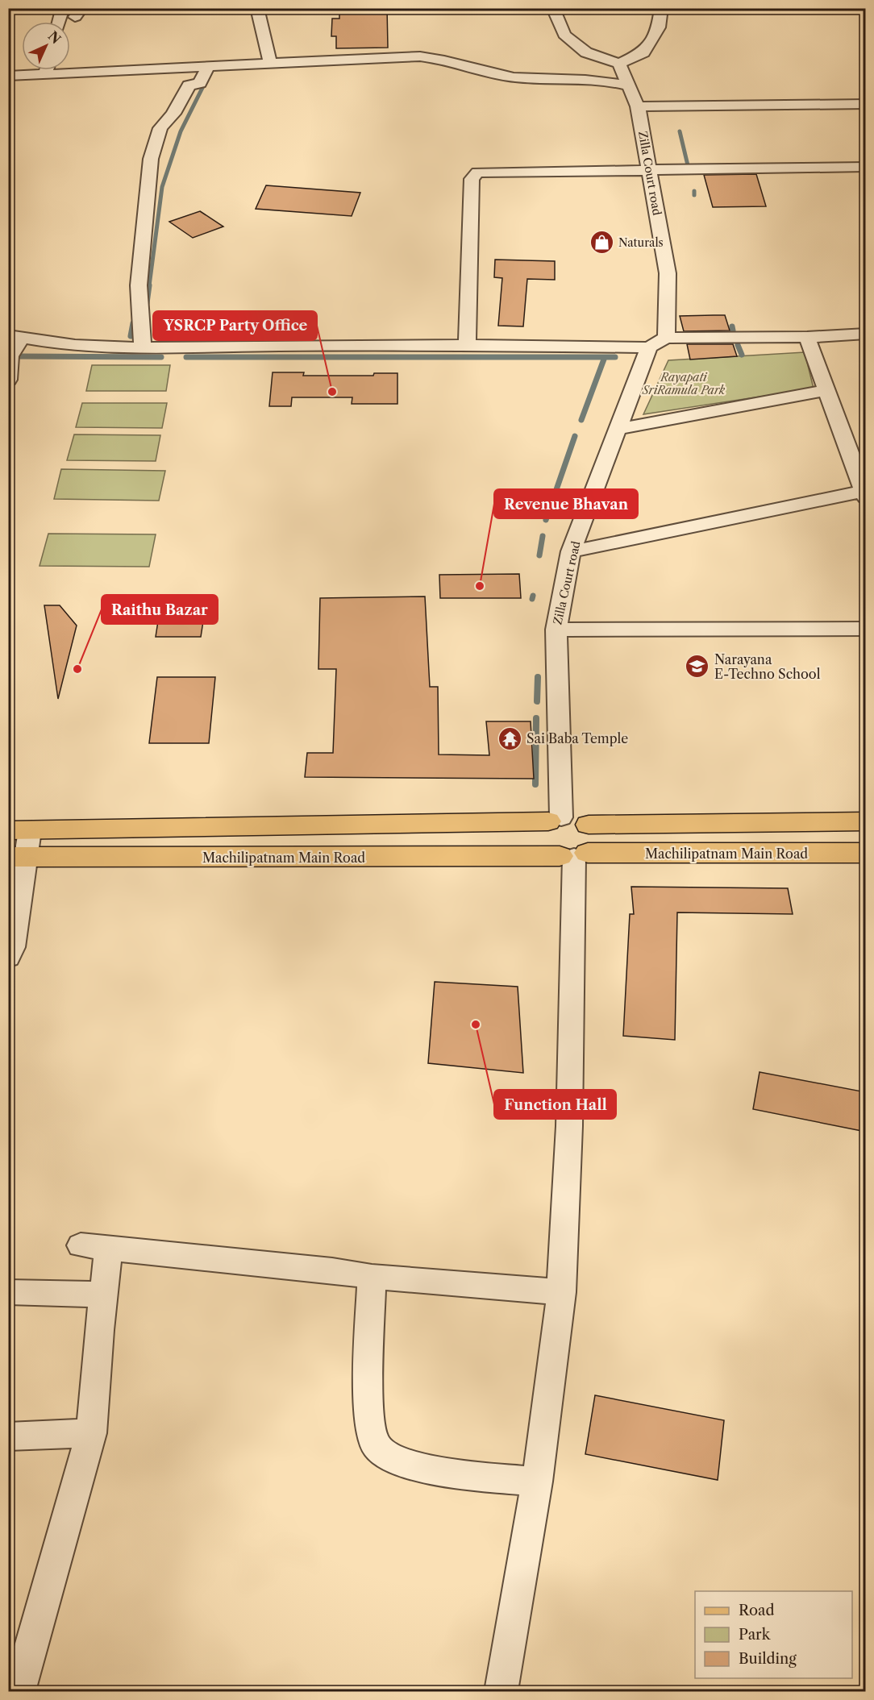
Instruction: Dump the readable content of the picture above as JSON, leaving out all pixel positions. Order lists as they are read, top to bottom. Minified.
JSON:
{"streets":{"main road":["Machilipatnam Main Road"],"street":["Zilla Court road"]},"crossings":[["Zilla Court road","Machilipatnam Main Road"]],"parks":["Rayapati SriRamula Park"],"places":{"shop":["Naturals"],"other":["YSRCP Party Office","Revenue Bhavan","Raithu Bazar","Function Hall"],"school or university":["Narayana E-Techno School"],"temple":["Sai Baba Temple"]},"legend":["Road","Park","Building"],"north":"top right"}
